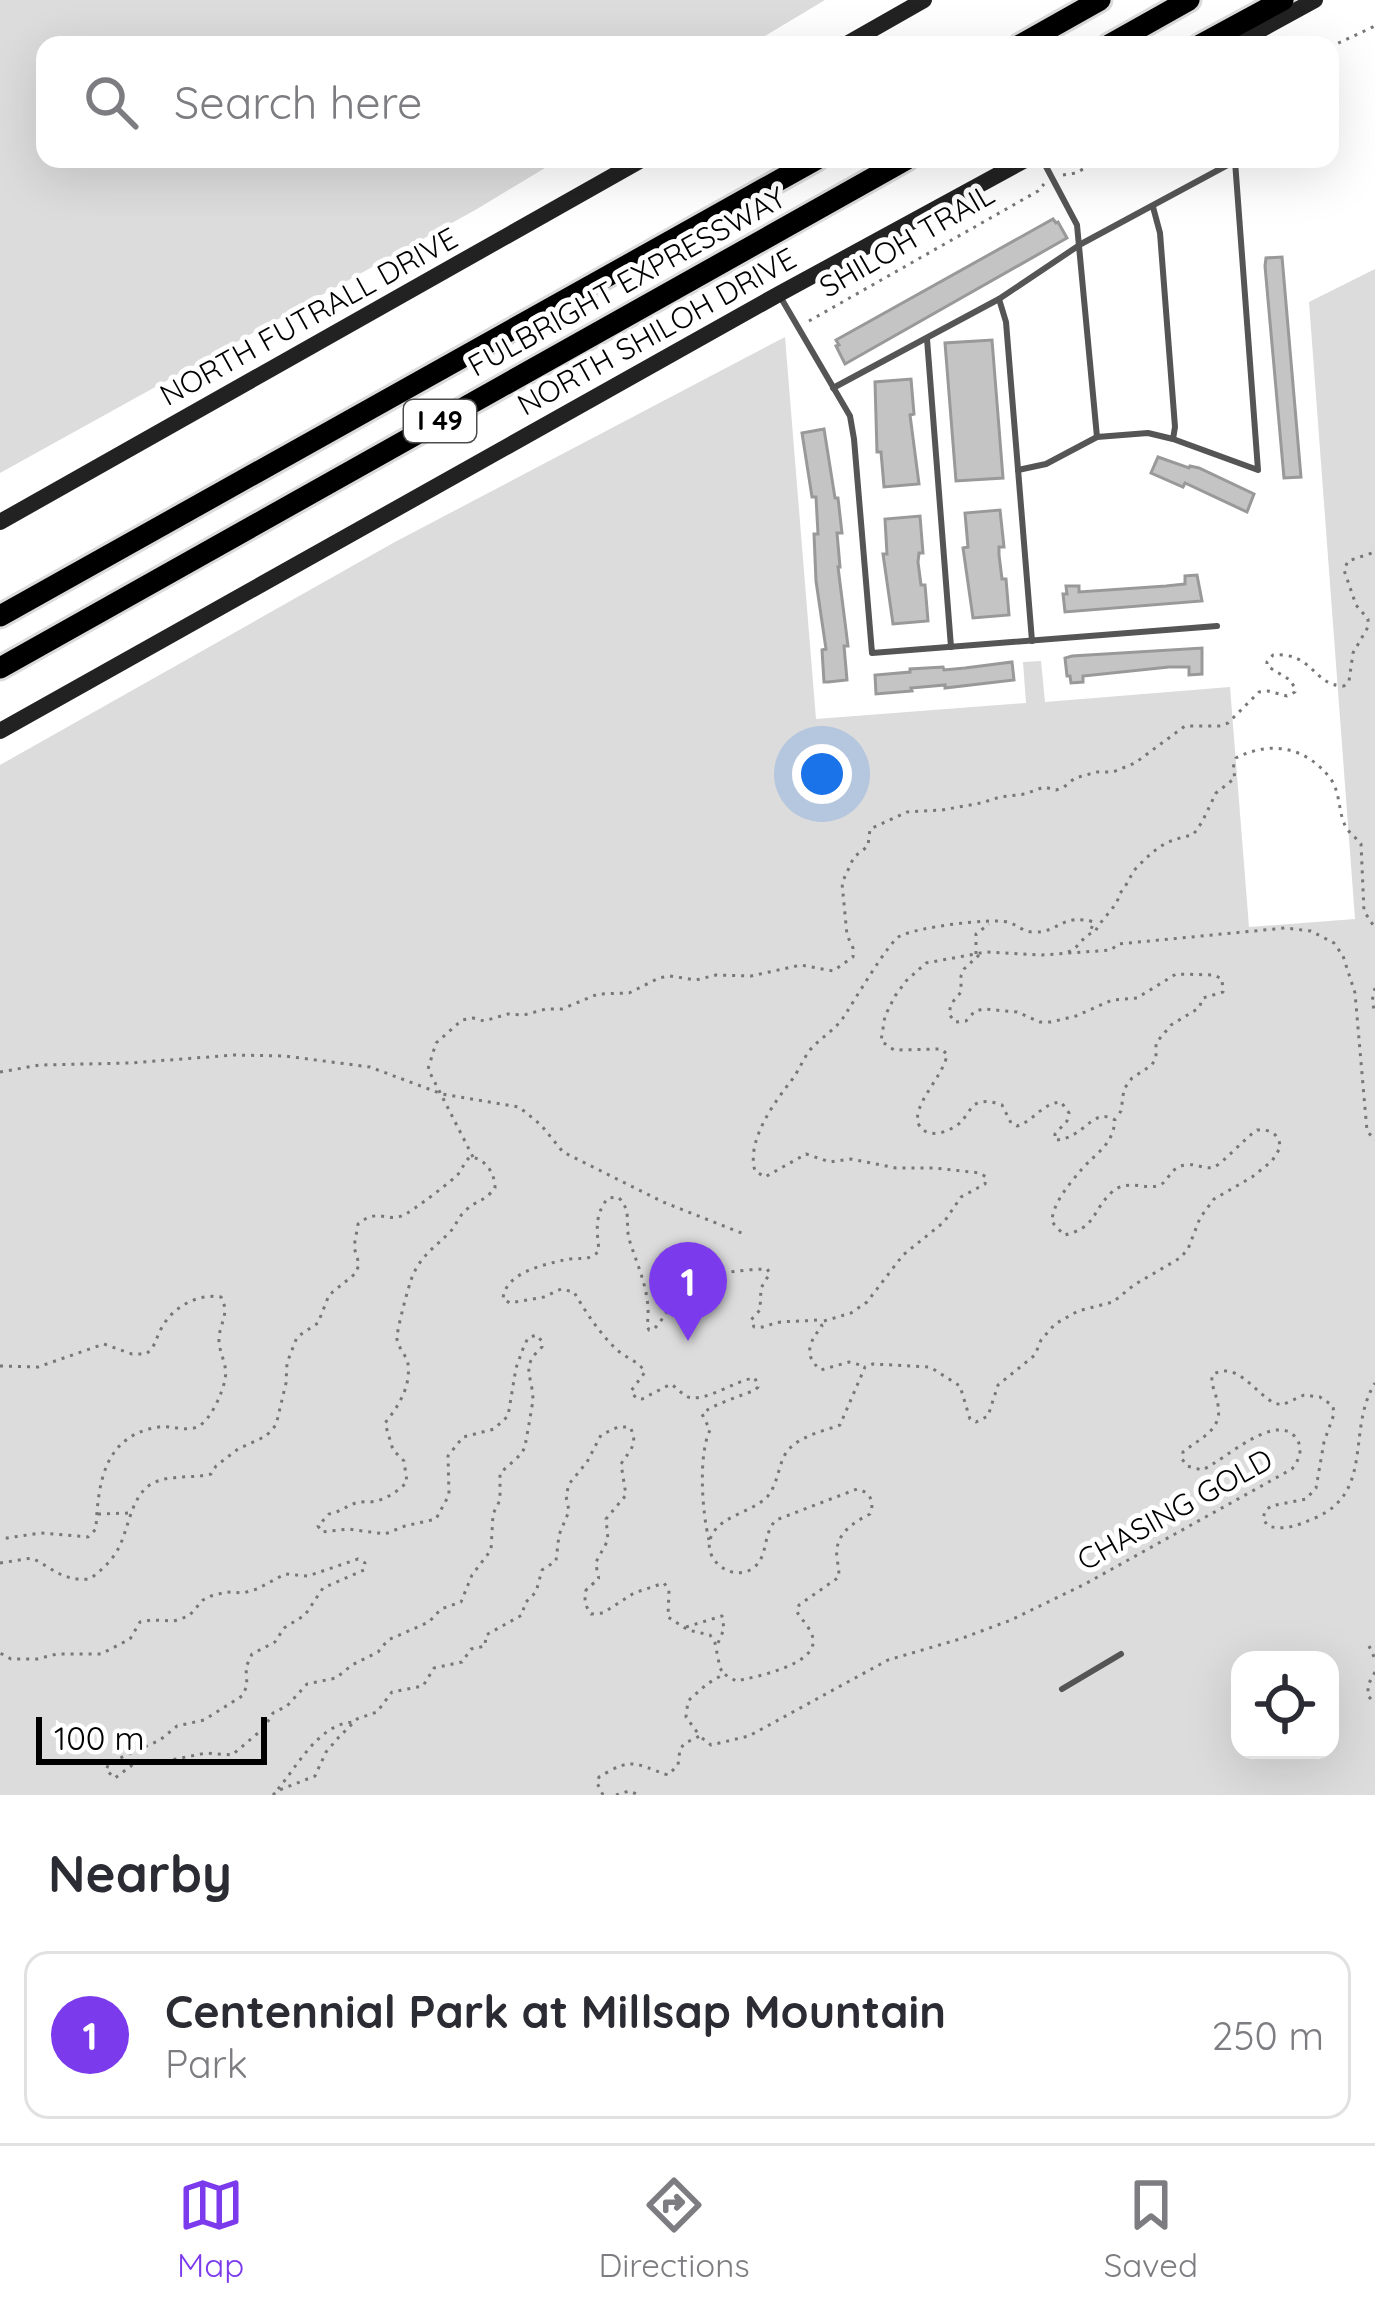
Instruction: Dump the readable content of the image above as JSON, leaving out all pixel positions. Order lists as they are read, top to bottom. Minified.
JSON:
{"streets":{"highway":["FULBRIGHT EXPRESSWAY","I 49"],"main road":["NORTH FUTRALL DRIVE","NORTH SHILOH DRIVE"],"path":["SHILOH TRAIL","CHASING GOLD"]},"scale_bar":"100 m","page":{"search":"Search here","pins":"1","scale":"100 m","heading":"Nearby","list":[{"mark":"1","name":"Centennial Park at Millsap Mountain","note":"Park","value":"250 m"}],"nav":["Map","Directions","Saved"]}}
